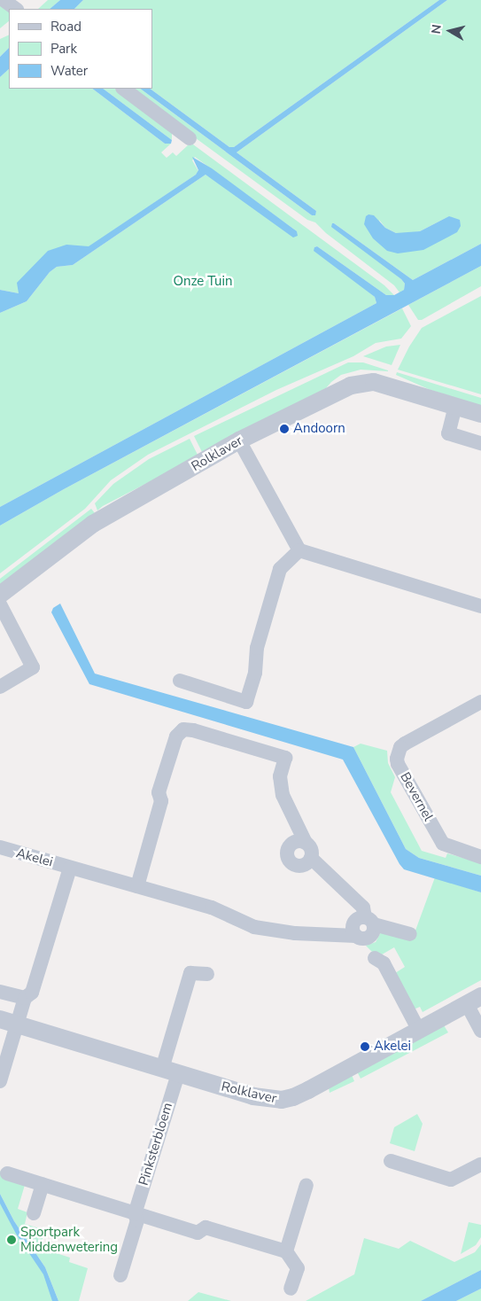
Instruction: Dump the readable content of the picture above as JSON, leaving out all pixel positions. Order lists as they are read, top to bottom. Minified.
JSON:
{"streets":{"street":["Rolklaver","Bevernel","Akelei","Pinksterbloem"]},"crossings":[["Rolklaver","Akelei"],["Rolklaver","Pinksterbloem"]],"parks":["Onze Tuin"],"places":["Andoorn","Akelei","Sportpark Middenwetering"],"legend":["Road","Park","Water"],"north":"left"}
